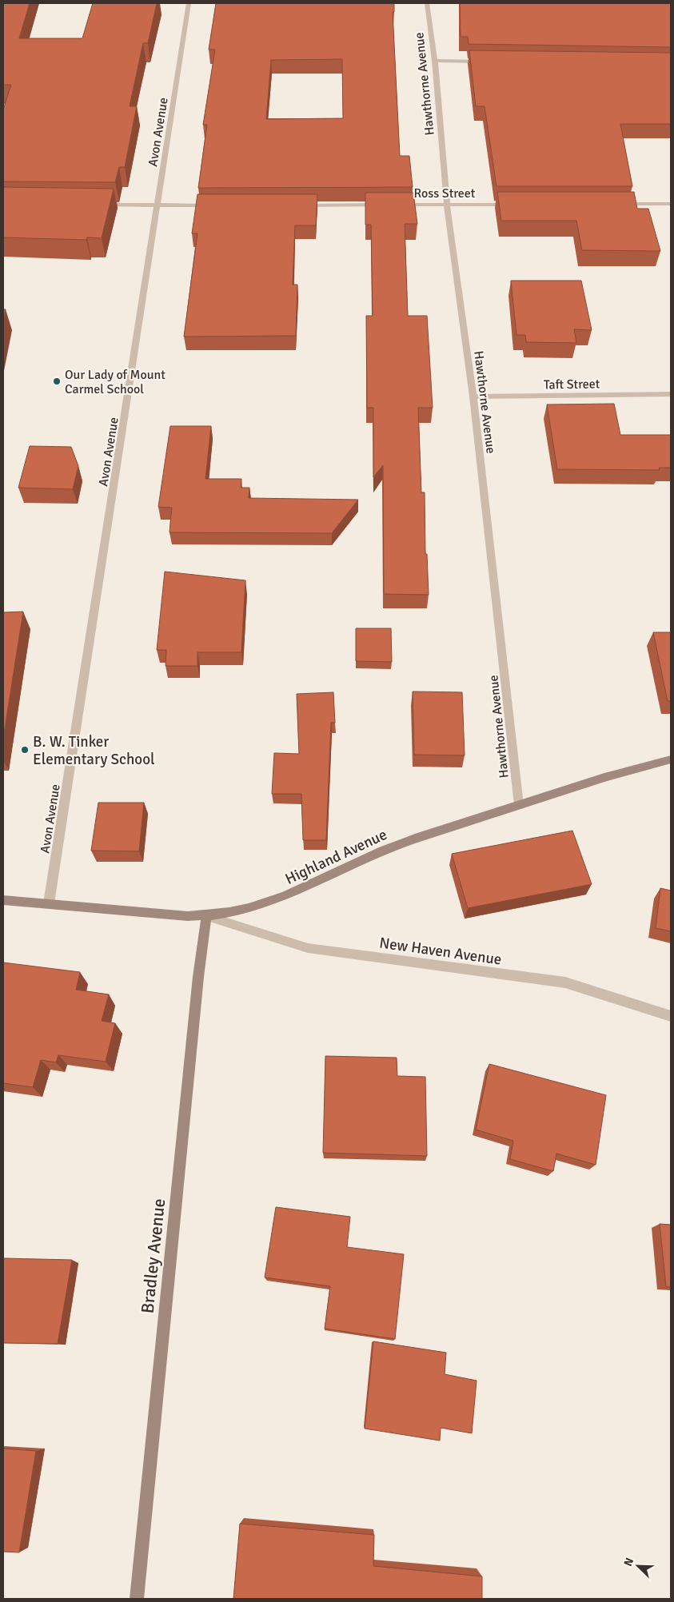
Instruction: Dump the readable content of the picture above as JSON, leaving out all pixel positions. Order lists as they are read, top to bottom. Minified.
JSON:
{"streets":{"main road":["Highland Avenue","Bradley Avenue"],"street":["Hawthorne Avenue","Avon Avenue","Ross Street","Taft Street","New Haven Avenue"]},"crossings":[["Hawthorne Avenue","Ross Street"],["Hawthorne Avenue","Taft Street"],["Hawthorne Avenue","Highland Avenue"],["Avon Avenue","Highland Avenue"],["Highland Avenue","New Haven Avenue"],["Highland Avenue","Bradley Avenue"],["New Haven Avenue","Bradley Avenue"]],"places":["Our Lady of Mount Carmel School","B. W. Tinker Elementary School"],"north":"top left"}
